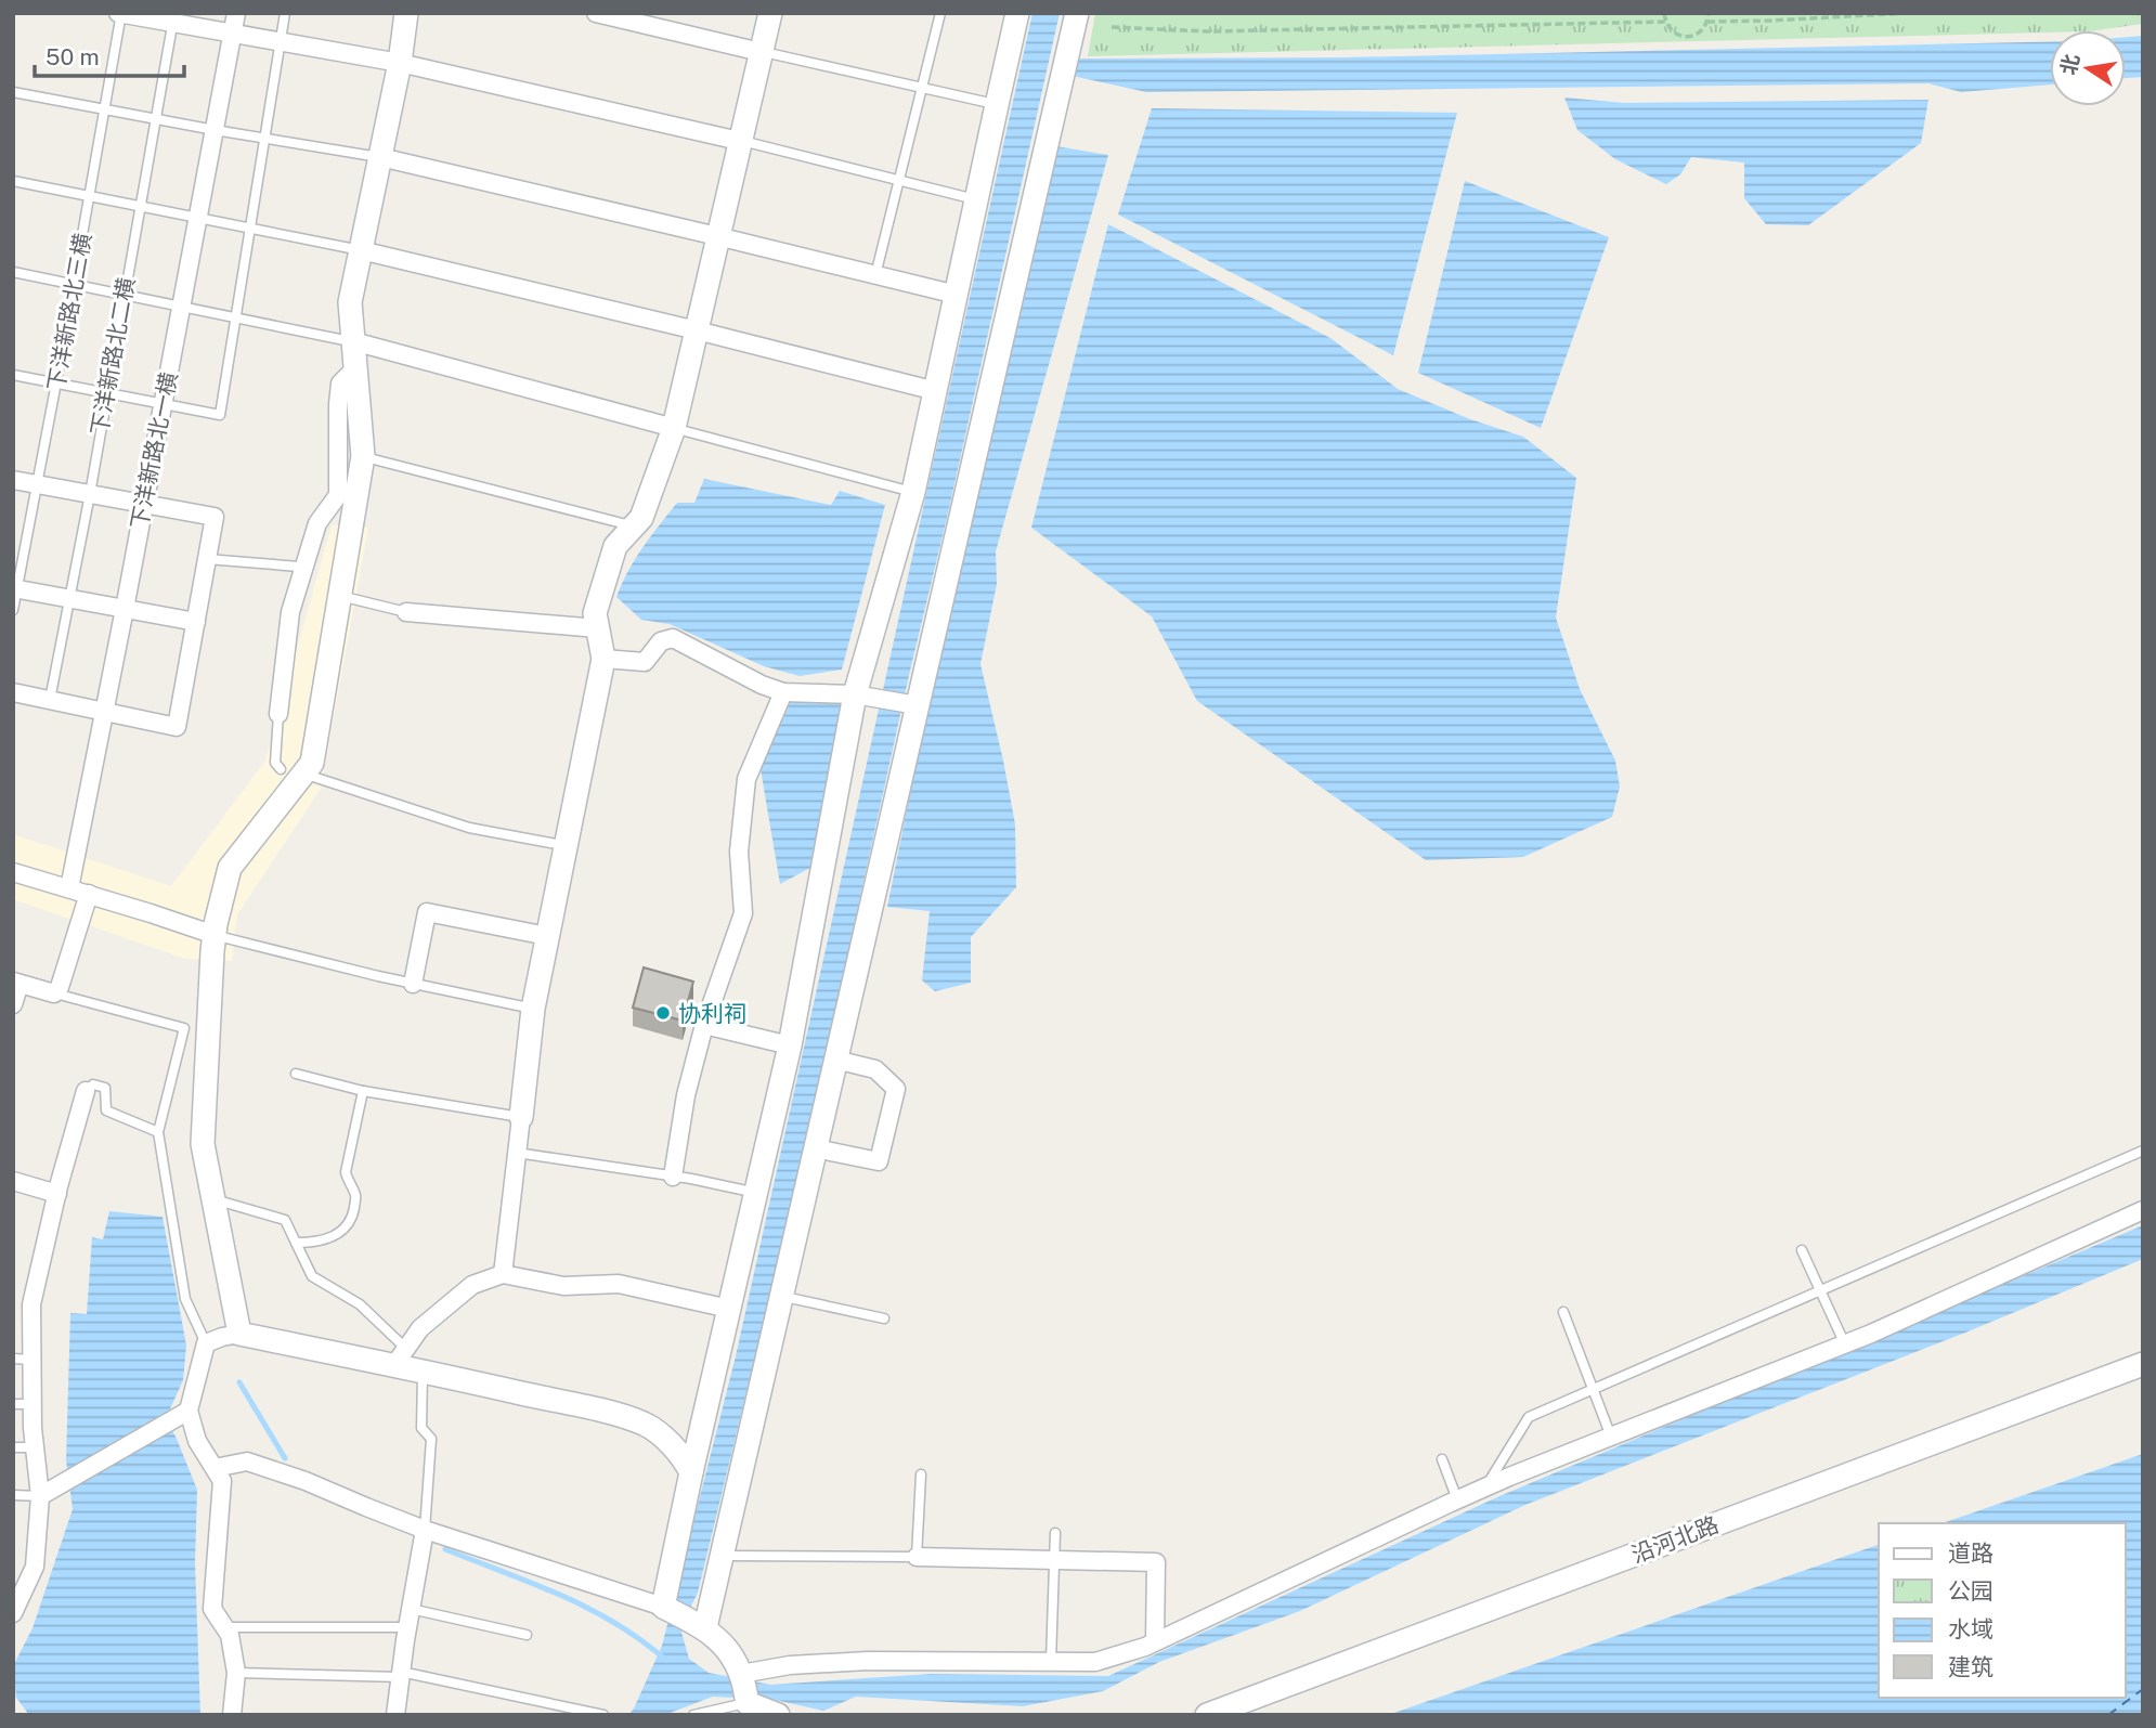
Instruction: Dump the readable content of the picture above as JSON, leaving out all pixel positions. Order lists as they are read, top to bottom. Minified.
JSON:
{"streets":{"street":["下洋新路北一横","沿河北路"],"lane":["下洋新路北三横","下洋新路北二横"]},"places":["协利祠"],"legend":["道路","公园","水域","建筑"],"scale_bar":"50 m","north":"left"}
